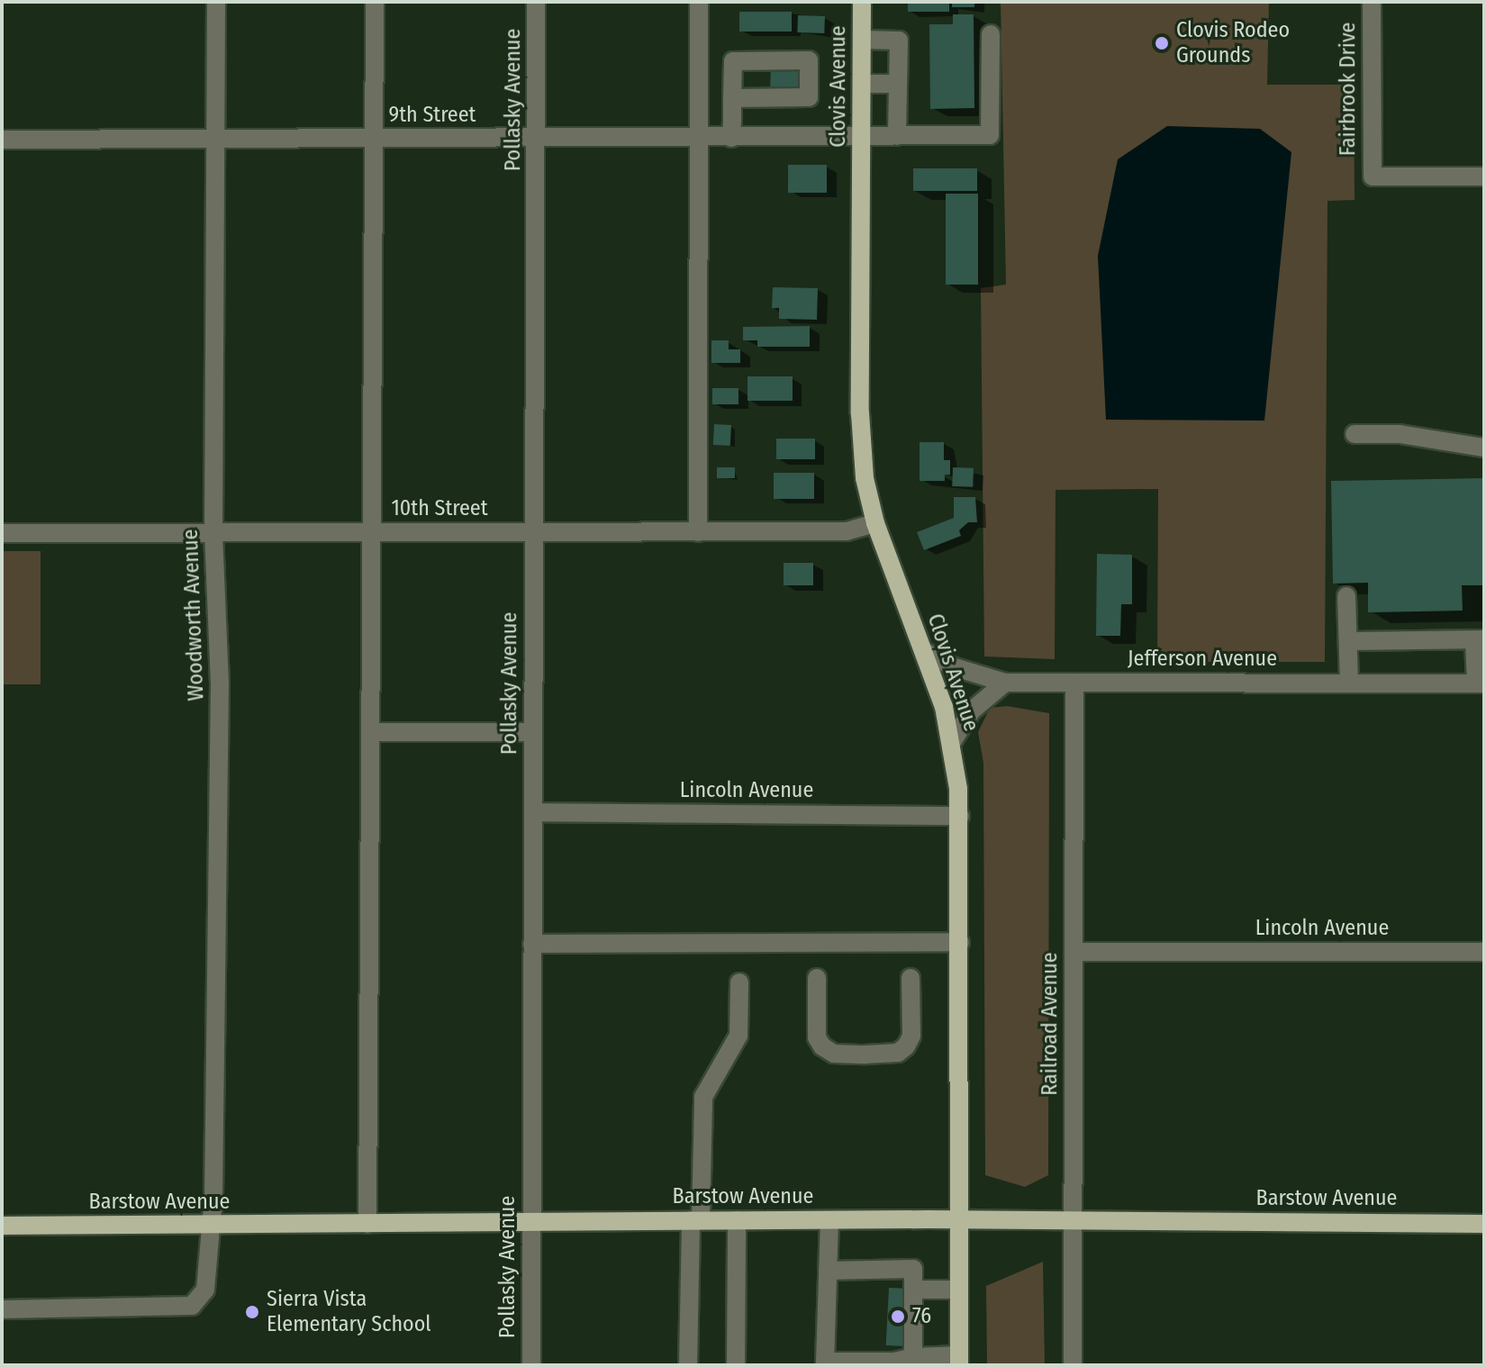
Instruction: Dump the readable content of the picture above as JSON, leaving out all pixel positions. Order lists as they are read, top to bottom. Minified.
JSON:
{"streets":{"main road":["Clovis Avenue","Barstow Avenue"],"street":["Fairbrook Drive","Pollasky Avenue","9th Street","10th Street","Woodworth Avenue","Jefferson Avenue","Lincoln Avenue","Railroad Avenue"]},"crossings":[["Clovis Avenue","9th Street"],["Clovis Avenue","10th Street"],["Clovis Avenue","Jefferson Avenue"],["Clovis Avenue","Lincoln Avenue"],["Clovis Avenue","Barstow Avenue"],["Pollasky Avenue","9th Street"],["Pollasky Avenue","10th Street"],["Pollasky Avenue","Lincoln Avenue"],["Pollasky Avenue","Barstow Avenue"],["9th Street","Woodworth Avenue"],["10th Street","Woodworth Avenue"],["Woodworth Avenue","Barstow Avenue"],["Jefferson Avenue","Railroad Avenue"],["Lincoln Avenue","Railroad Avenue"],["Railroad Avenue","Barstow Avenue"]],"places":["Clovis Rodeo Grounds","Sierra Vista Elementary School","76"]}
